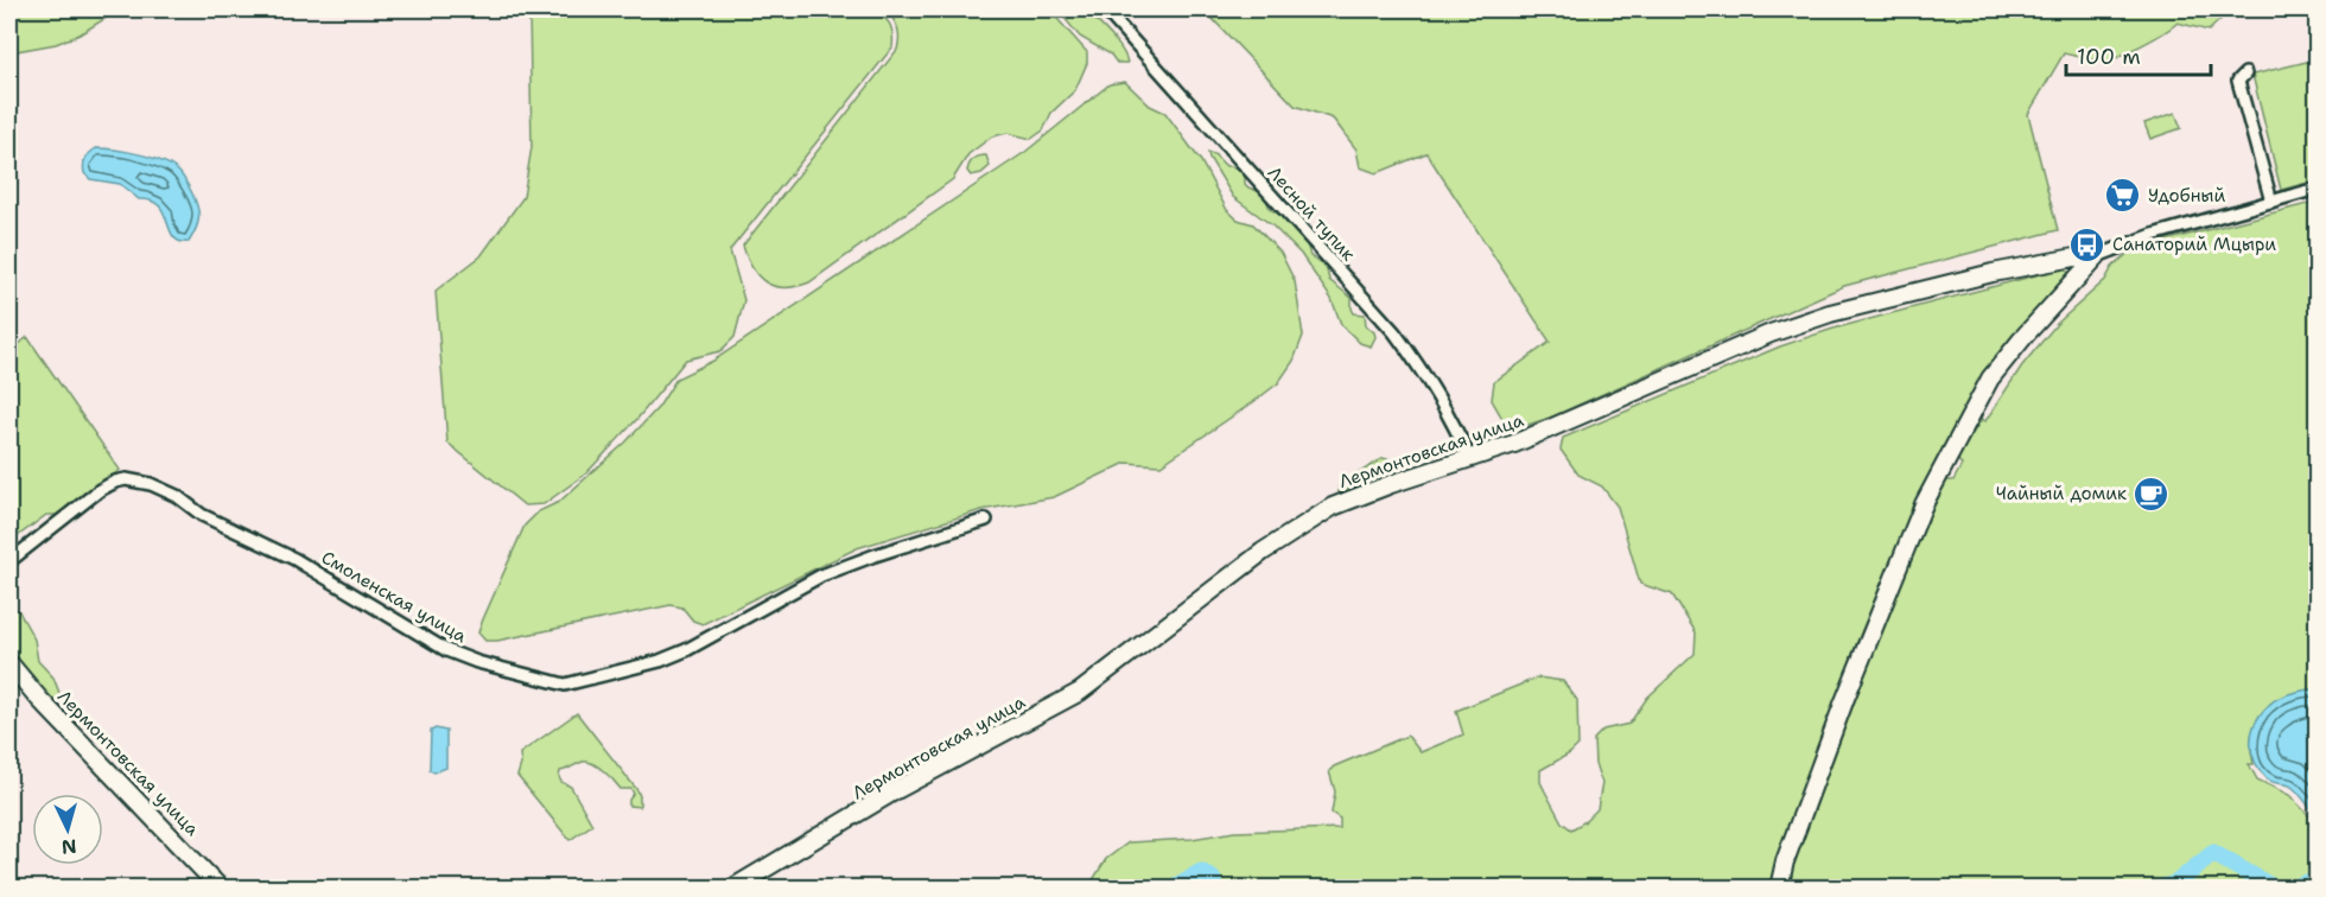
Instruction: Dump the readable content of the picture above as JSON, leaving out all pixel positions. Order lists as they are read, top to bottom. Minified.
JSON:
{"streets":{"street":["Лесной тупик","Лермонтовская улица","Смоленская улица"]},"crossings":[["Лесной тупик","Лермонтовская улица"]],"places":{"supermarket":["Удобный"],"bus stop":["Санаторий Мцыри"],"cafe":["Чайный домик"]},"scale_bar":"100 m","north":"bottom"}
